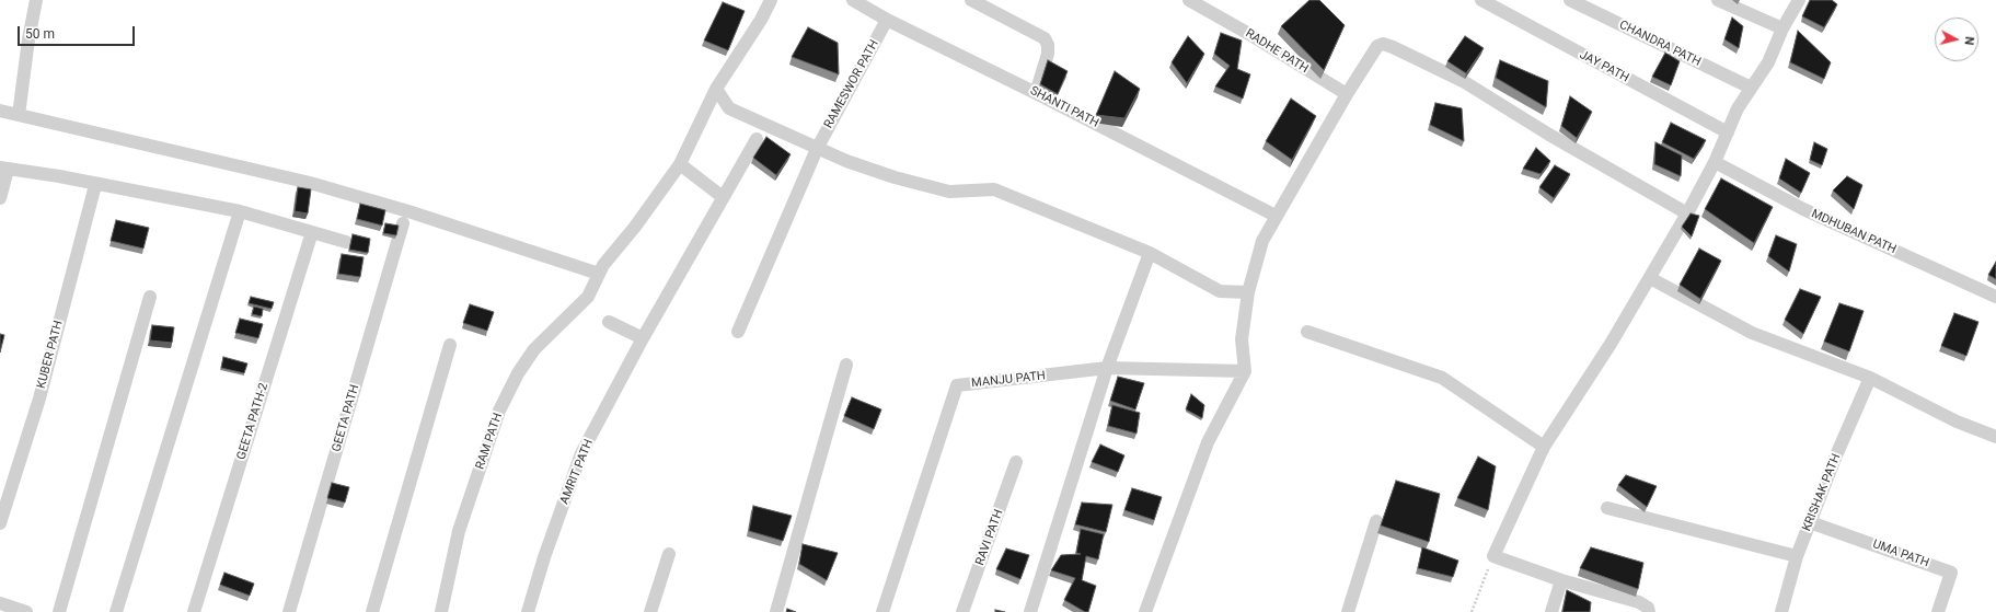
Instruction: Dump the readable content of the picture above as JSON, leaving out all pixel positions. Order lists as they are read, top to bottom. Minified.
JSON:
{"streets":{"street":["CHANDRA PATH","RADHE PATH","JAY PATH","RAMESWOR PATH","SHANTI PATH","MDHUBAN PATH","KUBER PATH","MANJU PATH","GEETA PATH","GEETA PATH-2","RAM PATH","AMRIT PATH","KRISHAK PATH","RAVI PATH","UMA PATH"]},"crossings":[["RAMESWOR PATH","SHANTI PATH"],["KRISHAK PATH","UMA PATH"]],"scale_bar":"50 m","north":"right"}
